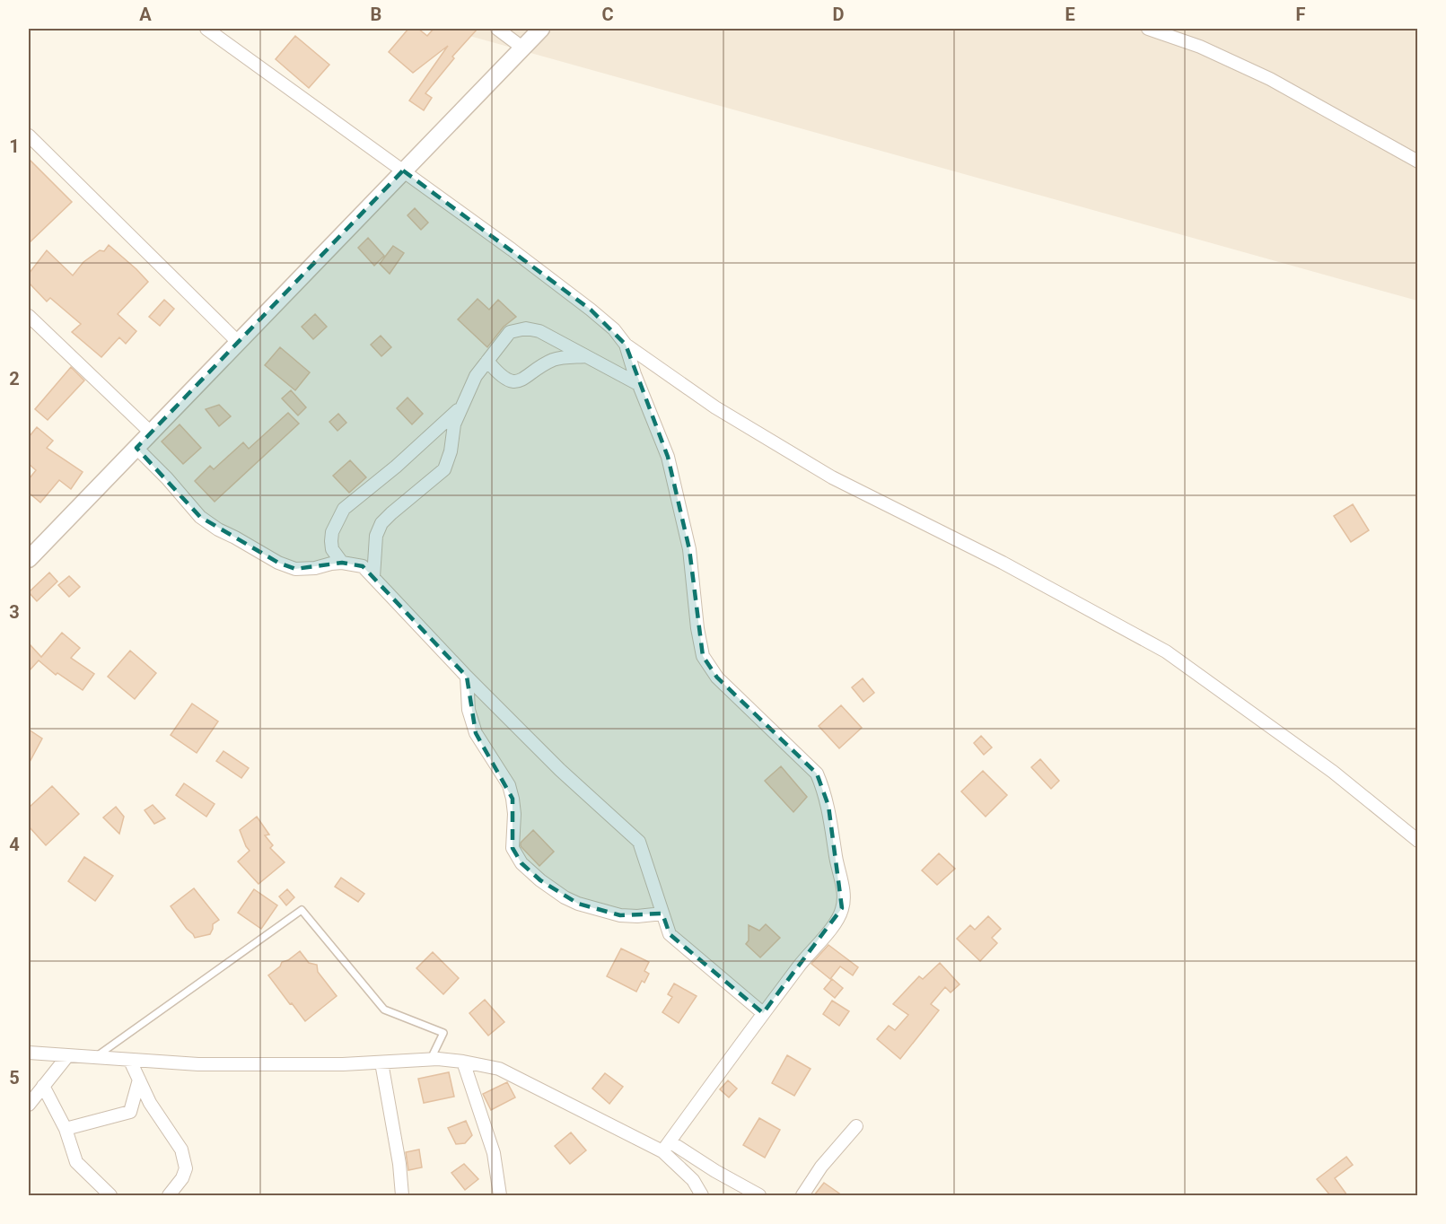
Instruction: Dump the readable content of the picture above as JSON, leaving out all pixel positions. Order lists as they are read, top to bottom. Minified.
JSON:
{"grid":{"columns":["A","B","C","D","E","F"],"rows":["1","2","3","4","5"]}}
